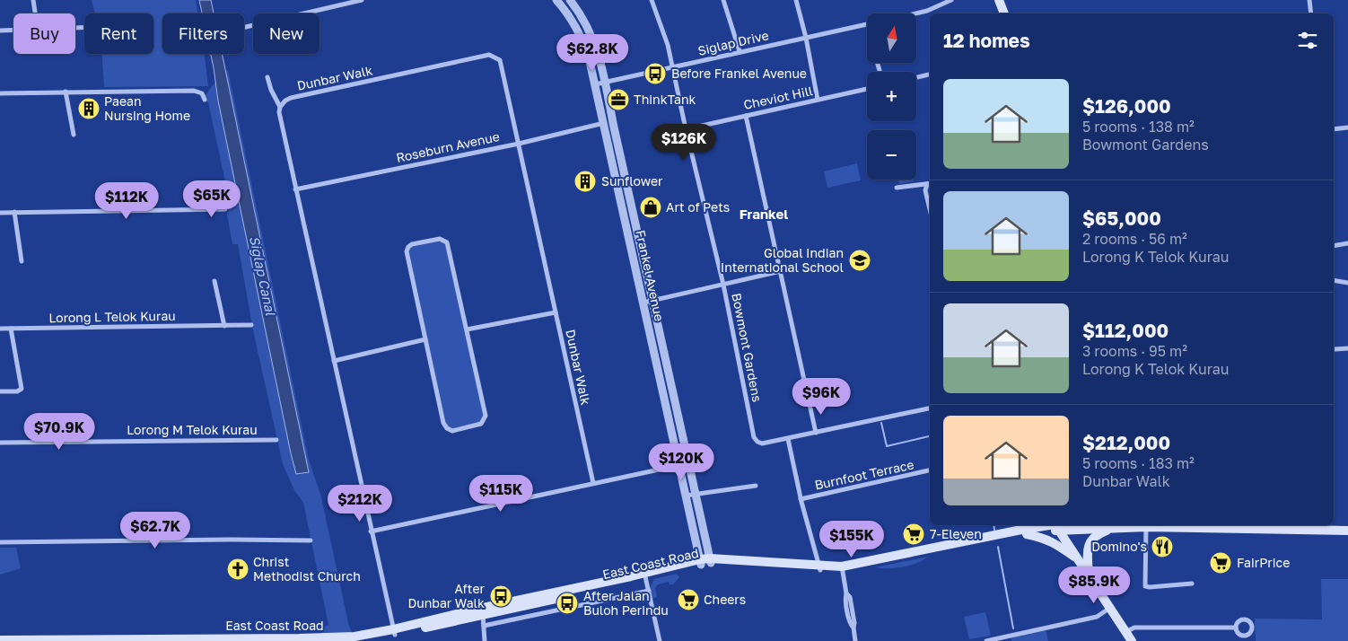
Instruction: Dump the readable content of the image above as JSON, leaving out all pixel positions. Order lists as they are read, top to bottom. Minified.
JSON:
{"streets":{"main road":["East Coast Road"],"street":["Siglap Drive","Dunbar Walk","Cheviot Hill","Roseburn Avenue","Frankel Avenue","Lorong L Telok Kurau","Bowmont Gardens","Lorong M Telok Kurau","Burnfoot Terrace"]},"crossings":[["Siglap Drive","Frankel Avenue"],["Siglap Drive","Bowmont Gardens"],["Dunbar Walk","Roseburn Avenue"],["Cheviot Hill","Bowmont Gardens"],["Roseburn Avenue","Frankel Avenue"],["Frankel Avenue","East Coast Road"]],"districts":["Frankel"],"water":["Siglap Canal"],"places":{"bus stop":["Before Frankel Avenue","After Dunbar Walk","After Jalan Buloh Perindu"],"office":["ThinkTank"],"building":["Paean Nursing Home","Sunflower"],"shop":["Art of Pets"],"school or university":["Global Indian International School"],"supermarket":["7-Eleven","FairPrice","Cheers"],"restaurant":["Domino's"],"church":["Christ Methodist Church"]},"north":"top","page":{"map_buttons":["+","−"],"chip":["Buy","Rent","Filters","New"],"heading":"12 homes","price":["$62.8K","$126K","$65K","$112K","$96K","$70.9K","$120K","$115K","$212K","$62.7K","$155K","$85.9K"],"list":[{"name":"$126,000","note":"5 rooms · 138 m² · Bowmont Gardens"},{"name":"$65,000","note":"2 rooms · 56 m² · Lorong K Telok Kurau"},{"name":"$112,000","note":"3 rooms · 95 m² · Lorong K Telok Kurau"},{"name":"$212,000","note":"5 rooms · 183 m² · Dunbar Walk"}]}}
